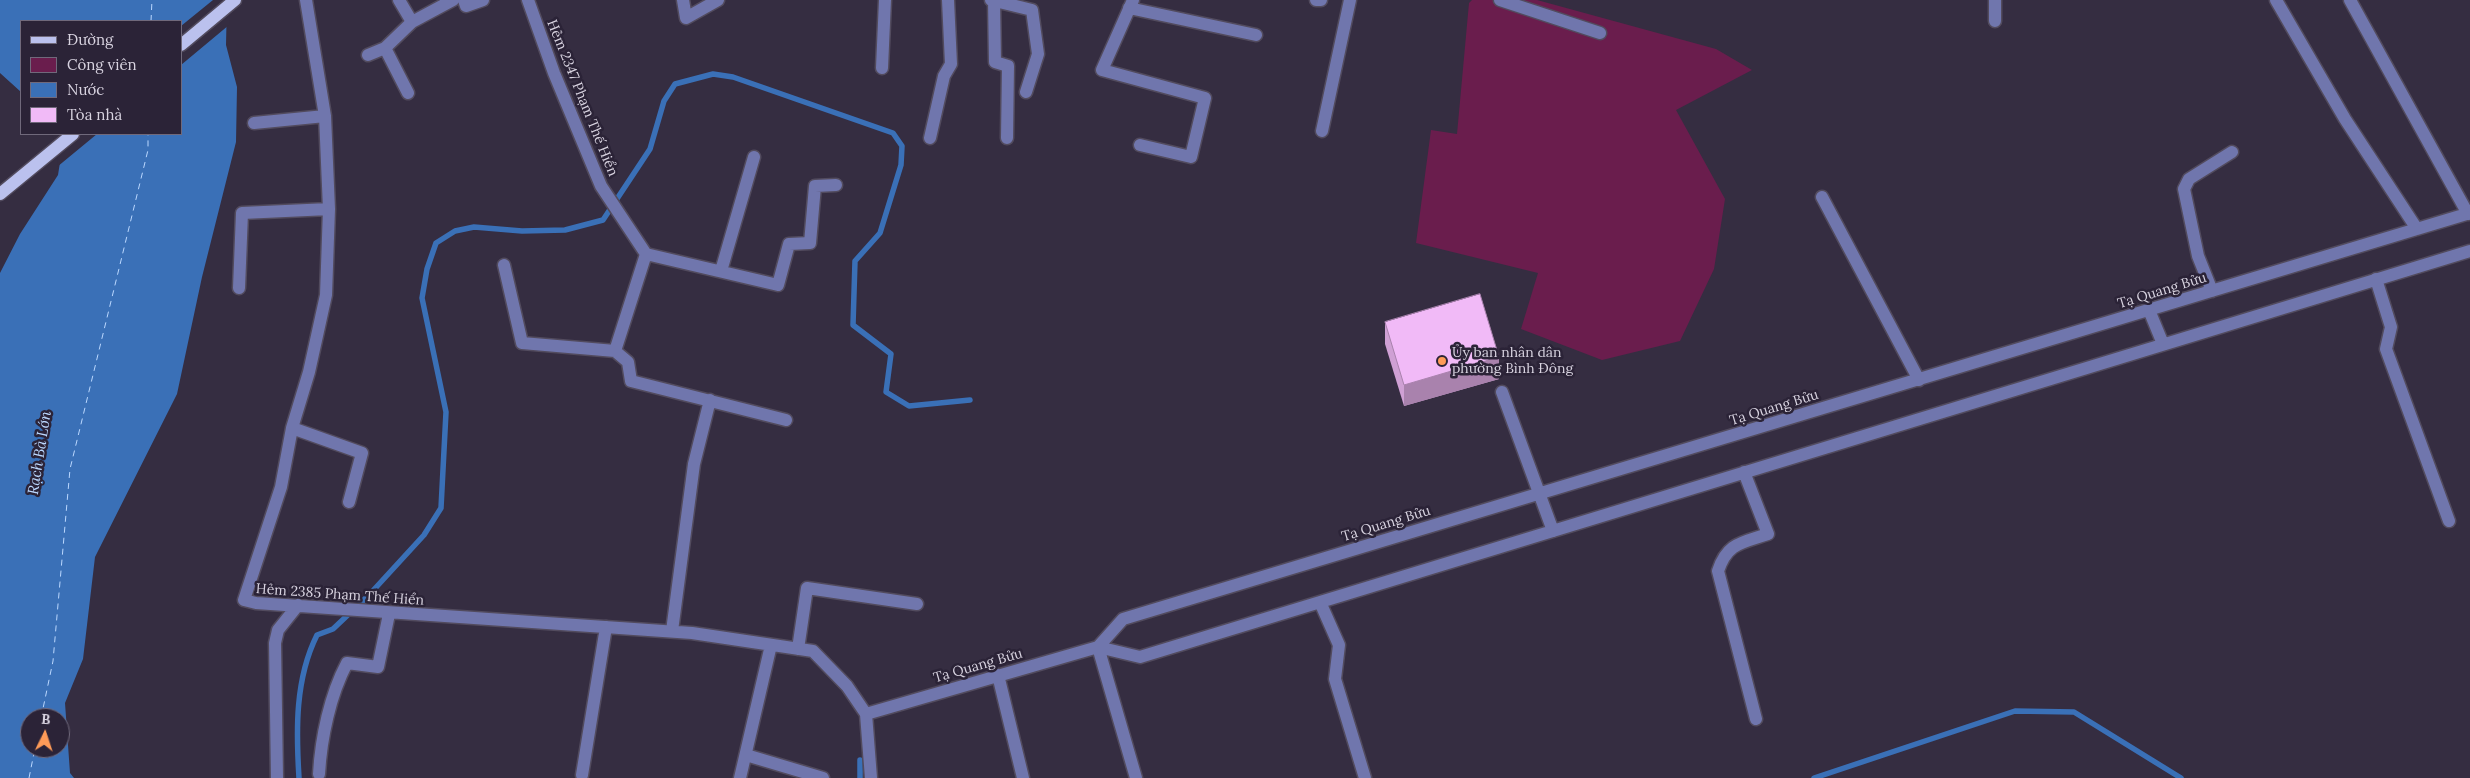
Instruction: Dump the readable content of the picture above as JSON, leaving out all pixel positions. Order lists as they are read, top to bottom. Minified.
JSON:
{"streets":{"street":["Hẻm 2347 Phạm Thế Hiển","Tạ Quang Bửu","Hẻm 2385 Phạm Thế Hiển"]},"crossings":[["Tạ Quang Bửu","Hẻm 2385 Phạm Thế Hiển"]],"water":["Rạch Bà Lớn"],"places":["Ủy ban nhân dân phường Bình Đông"],"legend":["Đường","Công viên","Nước","Tòa nhà"],"north":"top"}
